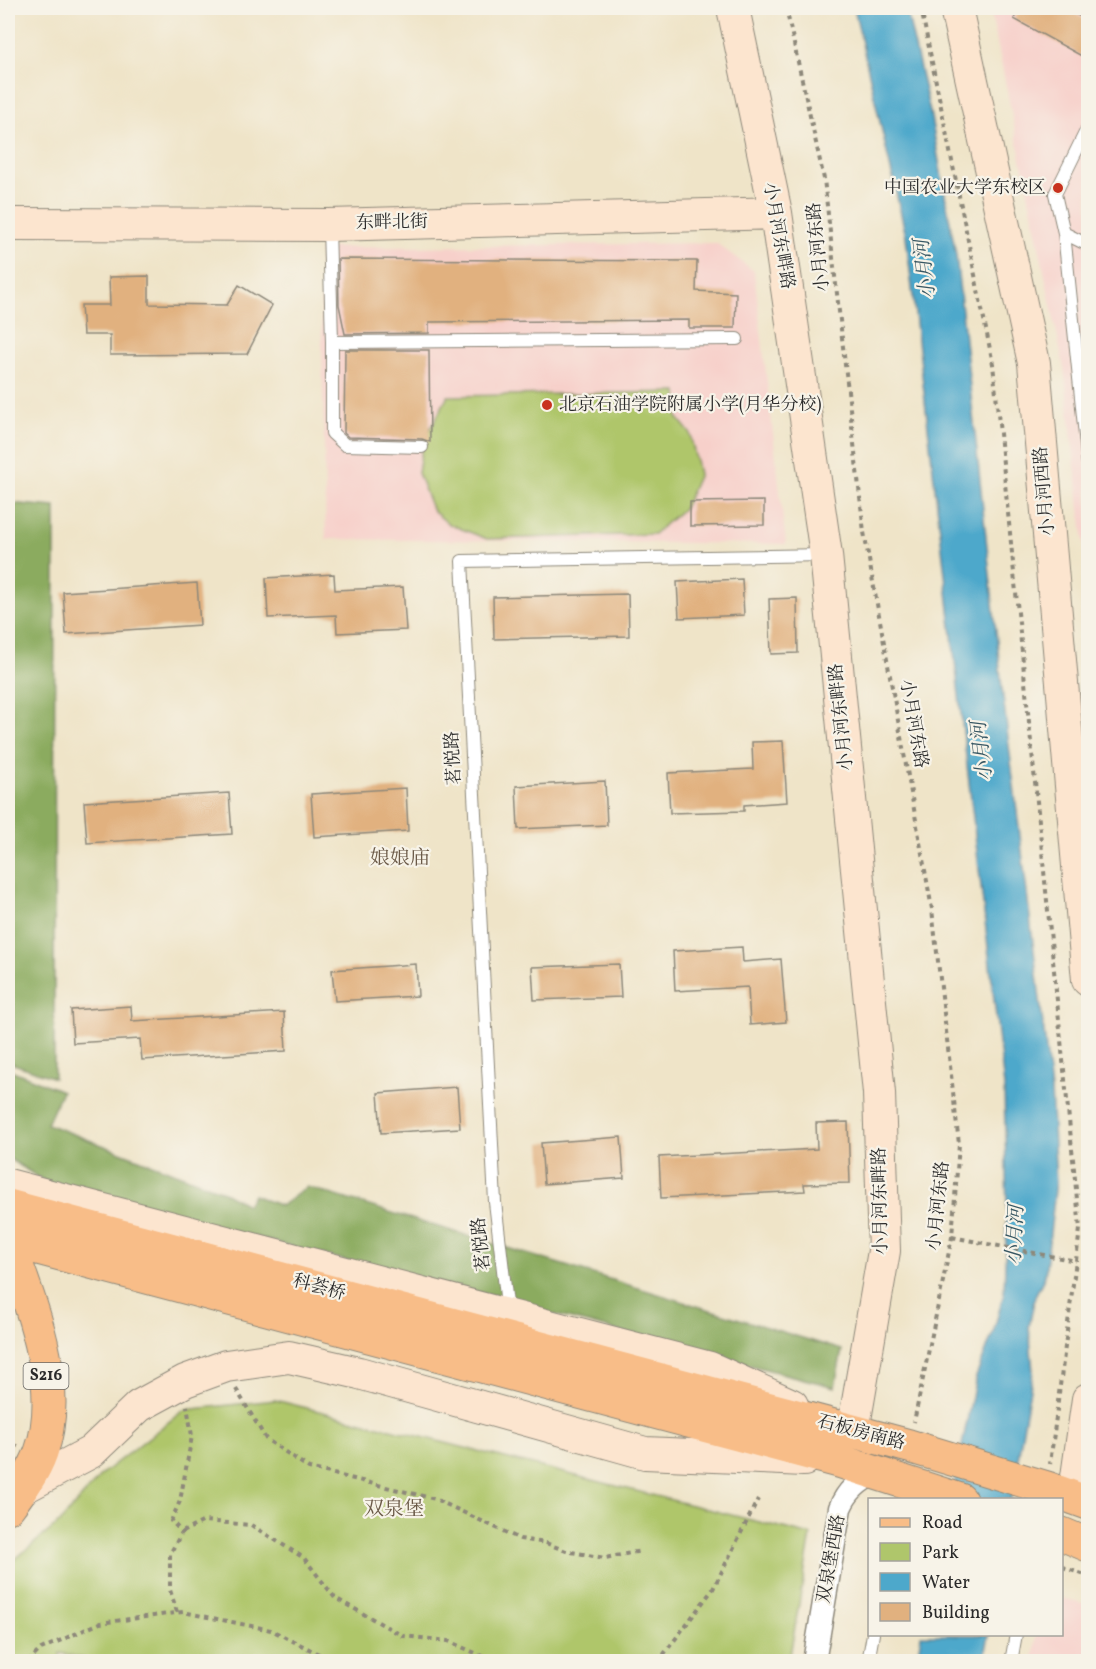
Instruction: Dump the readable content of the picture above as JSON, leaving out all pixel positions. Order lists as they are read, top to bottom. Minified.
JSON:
{"streets":{"main road":["科荟桥","S216","石板房南路"],"street":["东畔北街","小月河东畔路","小月河西路","双泉堡西路"],"lane":["茗悦路"],"path":["小月河东路"]},"crossings":[["东畔北街","小月河东畔路"],["小月河东畔路","茗悦路"],["小月河东畔路","石板房南路"],["小月河东路","石板房南路"],["科荟桥","S216"],["科荟桥","石板房南路"],["石板房南路","双泉堡西路"]],"districts":["娘娘庙","双泉堡"],"water":["小月河"],"places":["中国农业大学东校区","北京石油学院附属小学(月华分校)"],"legend":["Road","Park","Water","Building"]}
